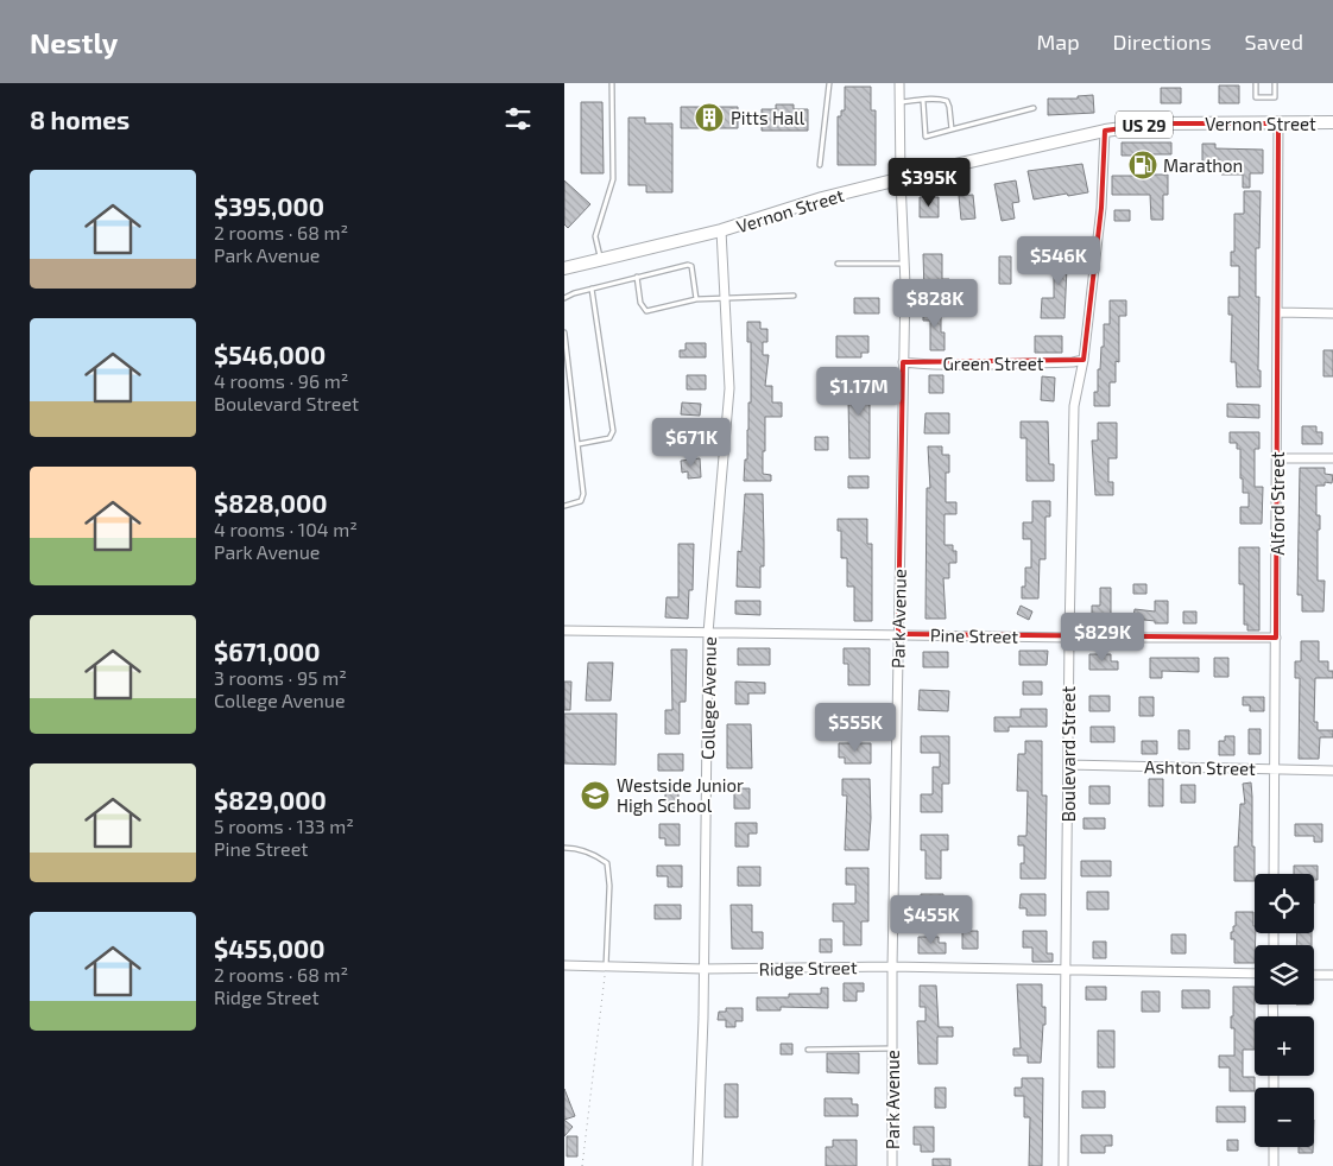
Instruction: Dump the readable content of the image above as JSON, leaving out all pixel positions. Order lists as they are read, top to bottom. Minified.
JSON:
{"streets":{"main road":["Vernon Street","US 29"],"street":["Green Street","Alford Street","Park Avenue","Pine Street","College Avenue","Boulevard Street","Ashton Street","Ridge Street"]},"crossings":[["Vernon Street","Alford Street"],["Vernon Street","Park Avenue"],["Vernon Street","College Avenue"],["Vernon Street","Boulevard Street"],["Green Street","Park Avenue"],["Green Street","Boulevard Street"],["Alford Street","Pine Street"],["Alford Street","Ashton Street"],["Park Avenue","Pine Street"],["Park Avenue","Ridge Street"],["Pine Street","College Avenue"],["Pine Street","Boulevard Street"],["College Avenue","Ridge Street"],["Boulevard Street","Ashton Street"],["Boulevard Street","Ridge Street"]],"places":{"building":["Pitts Hall"],"fuel station":["Marathon"],"school or university":["Westside Junior High School"]},"page":{"header":"Nestly","nav":["Map","Directions","Saved"],"heading":"8 homes","list":[{"name":"$395,000","note":"2 rooms · 68 m² · Park Avenue"},{"name":"$546,000","note":"4 rooms · 96 m² · Boulevard Street"},{"name":"$828,000","note":"4 rooms · 104 m² · Park Avenue"},{"name":"$671,000","note":"3 rooms · 95 m² · College Avenue"},{"name":"$829,000","note":"5 rooms · 133 m² · Pine Street"},{"name":"$455,000","note":"2 rooms · 68 m² · Ridge Street"}],"price":["$395K","$546K","$828K","$1.17M","$671K","$829K","$555K","$455K"],"map_buttons":["+","−"]}}
